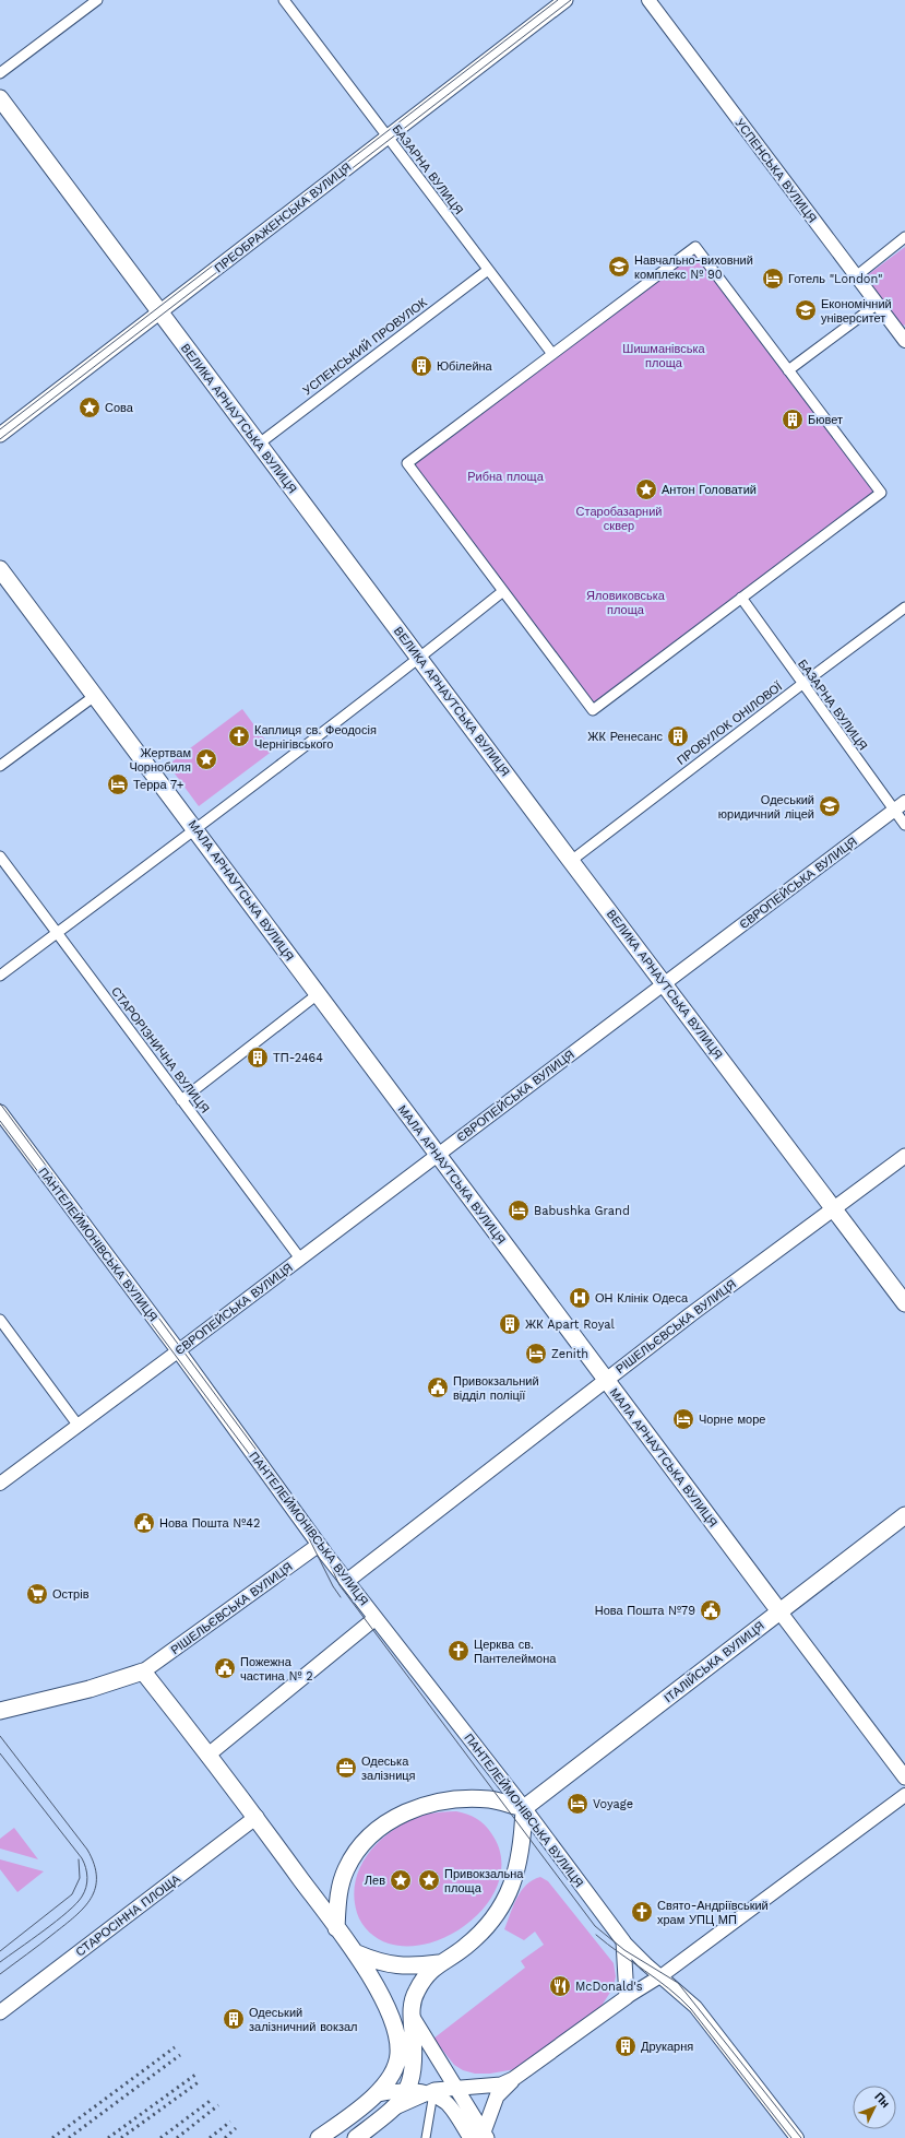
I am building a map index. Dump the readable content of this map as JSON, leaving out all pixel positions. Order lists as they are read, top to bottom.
{
  "streets": {
    "main road": [
      "ПРЕОБРАЖЕНСЬКА ВУЛИЦЯ",
      "ВЕЛИКА АРНАУТСЬКА ВУЛИЦЯ",
      "МАЛА АРНАУТСЬКА ВУЛИЦЯ",
      "ПАНТЕЛЕЙМОНІВСЬКА ВУЛИЦЯ",
      "РІШЕЛЬЄВСЬКА ВУЛИЦЯ",
      "ІТАЛІЙСЬКА ВУЛИЦЯ",
      "СТАРОСІННА ПЛОЩА"
    ],
    "street": [
      "БАЗАРНА ВУЛИЦЯ",
      "УСПЕНСЬКА ВУЛИЦЯ",
      "УСПЕНСЬКИЙ ПРОВУЛОК",
      "ПРОВУЛОК ОНІЛОВОЇ",
      "ЄВРОПЕЙСЬКА ВУЛИЦЯ",
      "СТАРОРІЗНИЧНА ВУЛИЦЯ"
    ]
  },
  "crossings": [
    ["БАЗАРНА ВУЛИЦЯ", "ПРЕОБРАЖЕНСЬКА ВУЛИЦЯ"],
    ["БАЗАРНА ВУЛИЦЯ", "УСПЕНСЬКИЙ ПРОВУЛОК"],
    ["БАЗАРНА ВУЛИЦЯ", "ПРОВУЛОК ОНІЛОВОЇ"],
    ["БАЗАРНА ВУЛИЦЯ", "ЄВРОПЕЙСЬКА ВУЛИЦЯ"],
    ["ПРЕОБРАЖЕНСЬКА ВУЛИЦЯ", "ВЕЛИКА АРНАУТСЬКА ВУЛИЦЯ"],
    ["УСПЕНСЬКИЙ ПРОВУЛОК", "ВЕЛИКА АРНАУТСЬКА ВУЛИЦЯ"],
    ["ВЕЛИКА АРНАУТСЬКА ВУЛИЦЯ", "ПРОВУЛОК ОНІЛОВОЇ"],
    ["ВЕЛИКА АРНАУТСЬКА ВУЛИЦЯ", "ЄВРОПЕЙСЬКА ВУЛИЦЯ"],
    ["ВЕЛИКА АРНАУТСЬКА ВУЛИЦЯ", "РІШЕЛЬЄВСЬКА ВУЛИЦЯ"],
    ["ЄВРОПЕЙСЬКА ВУЛИЦЯ", "МАЛА АРНАУТСЬКА ВУЛИЦЯ"],
    ["ЄВРОПЕЙСЬКА ВУЛИЦЯ", "СТАРОРІЗНИЧНА ВУЛИЦЯ"],
    ["ЄВРОПЕЙСЬКА ВУЛИЦЯ", "ПАНТЕЛЕЙМОНІВСЬКА ВУЛИЦЯ"],
    ["МАЛА АРНАУТСЬКА ВУЛИЦЯ", "РІШЕЛЬЄВСЬКА ВУЛИЦЯ"],
    ["МАЛА АРНАУТСЬКА ВУЛИЦЯ", "ІТАЛІЙСЬКА ВУЛИЦЯ"],
    ["ПАНТЕЛЕЙМОНІВСЬКА ВУЛИЦЯ", "РІШЕЛЬЄВСЬКА ВУЛИЦЯ"],
    ["ПАНТЕЛЕЙМОНІВСЬКА ВУЛИЦЯ", "ІТАЛІЙСЬКА ВУЛИЦЯ"]
  ],
  "parks": [
    "Шишманівська площа",
    "Рибна площа",
    "Старобазарний сквер",
    "Яловиковська площа"
  ],
  "places": {
    "school or university": ["Навчально-виховний комплекс № 90", "Економічний університет", "Одеський юридичний ліцей"],
    "hotel": [
      "Готель \"London\"",
      "Терра 7+",
      "Babushka Grand",
      "Zenith",
      "Чорне море",
      "Voyage"
    ],
    "building": [
      "Юбілейна",
      "Бювет",
      "ЖК Ренесанс",
      "ТП-2464",
      "ЖК Apart Royal",
      "Одеський залізничний вокзал",
      "Друкарня"
    ],
    "place": [
      "Сова",
      "Антон Головатий",
      "Жертвам Чорнобиля",
      "Лев",
      "Привокзальна площа"
    ],
    "church": ["Каплиця св. Феодосія Чернігівського", "Церква св. Пантелеймона", "Свято-Андріївський храм УПЦ МП"],
    "hospital": ["ОН Клінік Одеса"],
    "public building": [
      "Привокзальний відділ поліції",
      "Нова Пошта №42",
      "Нова Пошта №79",
      "Пожежна частина № 2"
    ],
    "supermarket": ["Острів"],
    "office": ["Одеська залізниця"],
    "restaurant": ["McDonald's"]
  },
  "north": "top right"
}
